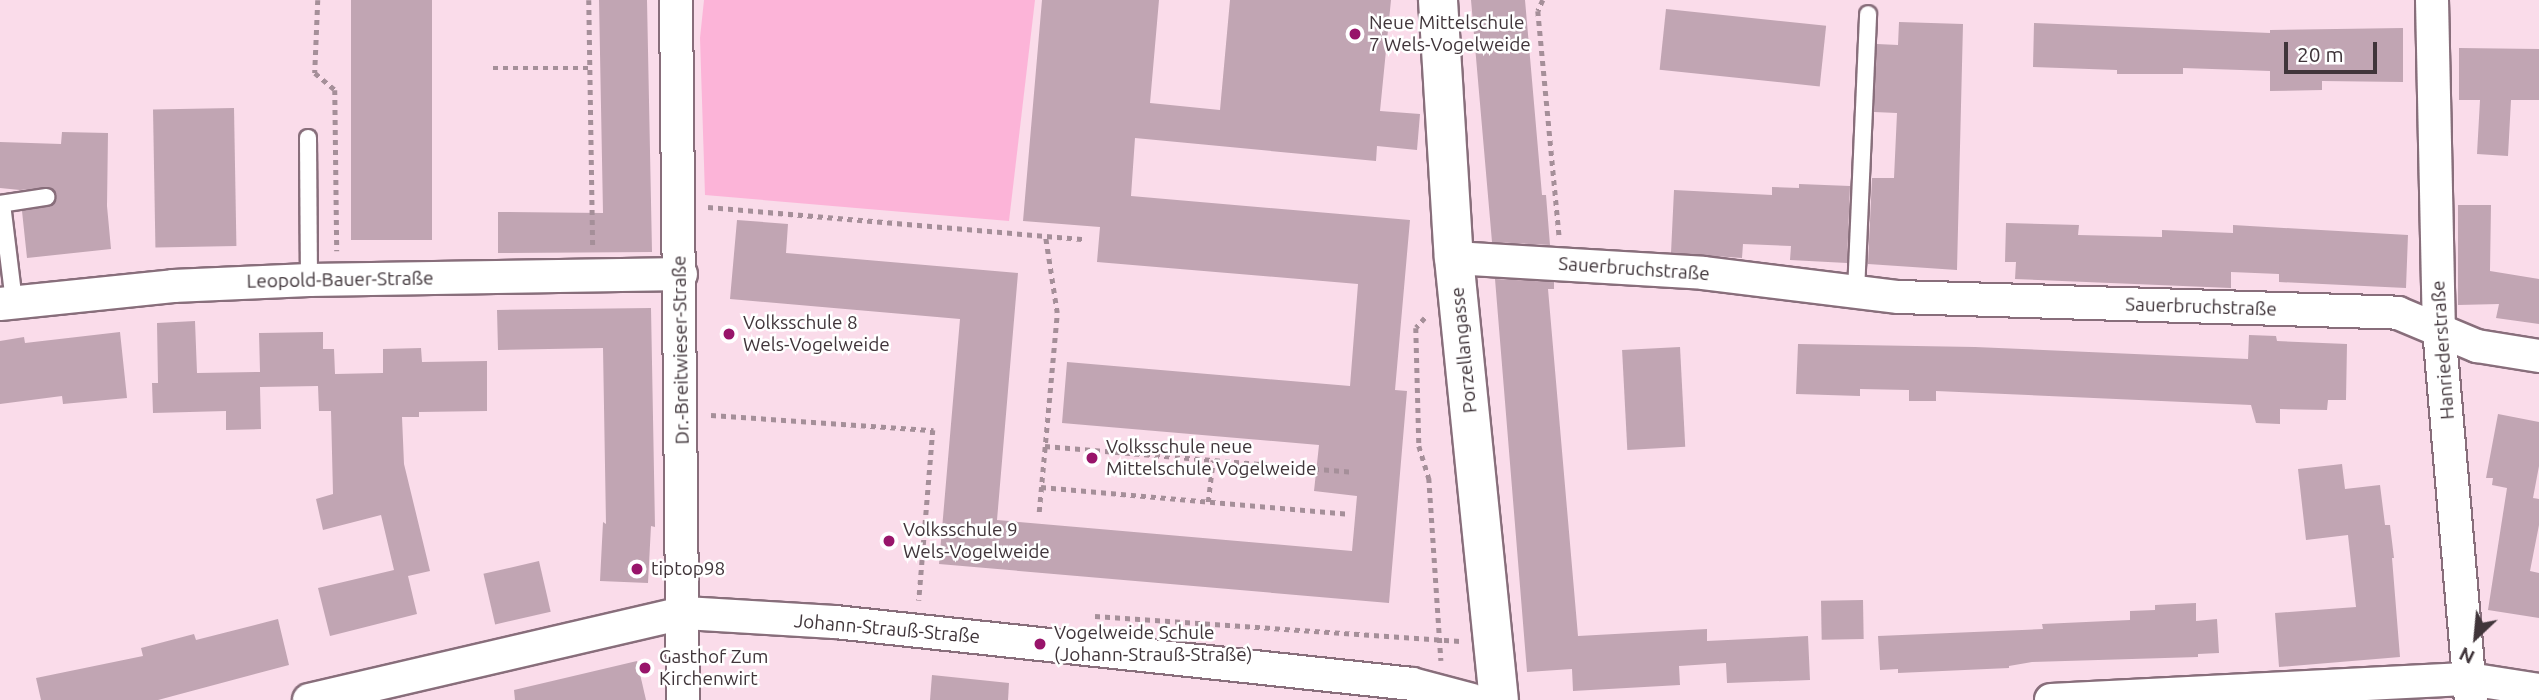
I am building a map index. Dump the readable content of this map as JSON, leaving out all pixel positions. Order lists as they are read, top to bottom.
{
  "streets": {
    "street": [
      "Sauerbruchstraße",
      "Leopold-Bauer-Straße",
      "Dr.-Breitwieser-Straße",
      "Porzellangasse",
      "Hanriederstraße",
      "Johann-Strauß-Straße"
    ]
  },
  "crossings": [
    ["Sauerbruchstraße", "Porzellangasse"],
    ["Sauerbruchstraße", "Hanriederstraße"],
    ["Leopold-Bauer-Straße", "Dr.-Breitwieser-Straße"],
    ["Dr.-Breitwieser-Straße", "Johann-Strauß-Straße"]
  ],
  "places": [
    "Neue Mittelschule 7 Wels-Vogelweide",
    "Volksschule 8 Wels-Vogelweide",
    "Volksschule neue Mittelschule Vogelweide",
    "Volksschule 9 Wels-Vogelweide",
    "tiptop98",
    "Vogelweide Schule (Johann-Strauß-Straße)",
    "Gasthof Zum Kirchenwirt"
  ],
  "scale_bar": "20 m",
  "north": "bottom left"
}
